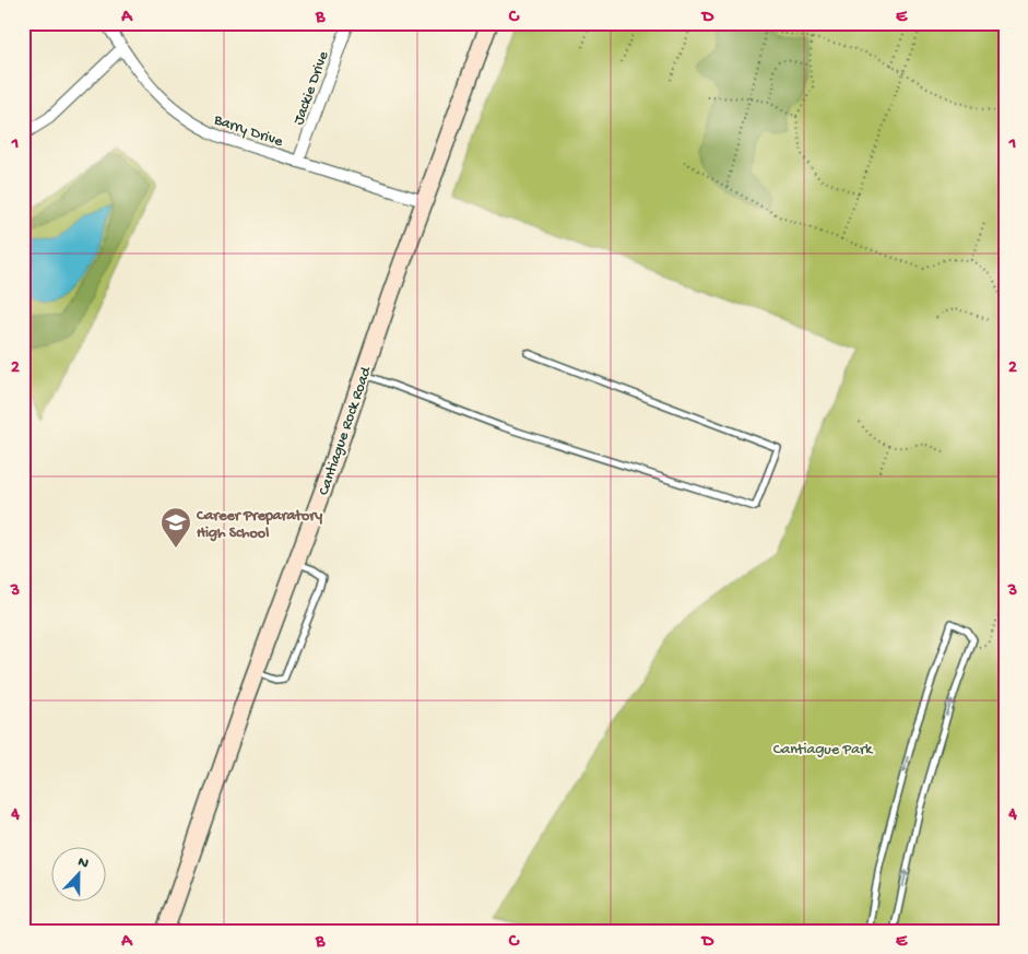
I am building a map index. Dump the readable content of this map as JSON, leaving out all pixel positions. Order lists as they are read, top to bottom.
{
  "streets": {
    "main road": ["Cantiague Rock Road"],
    "street": ["Jackie Drive", "Barry Drive"]
  },
  "crossings": [
    ["Jackie Drive", "Barry Drive"],
    ["Barry Drive", "Cantiague Rock Road"]
  ],
  "parks": ["Cantiague Park"],
  "places": {
    "school or university": ["Career Preparatory High School"]
  },
  "north": "top",
  "grid": {
    "columns": [
      "A",
      "B",
      "C",
      "D",
      "E"
    ],
    "rows": [
      "1",
      "2",
      "3",
      "4"
    ]
  }
}
